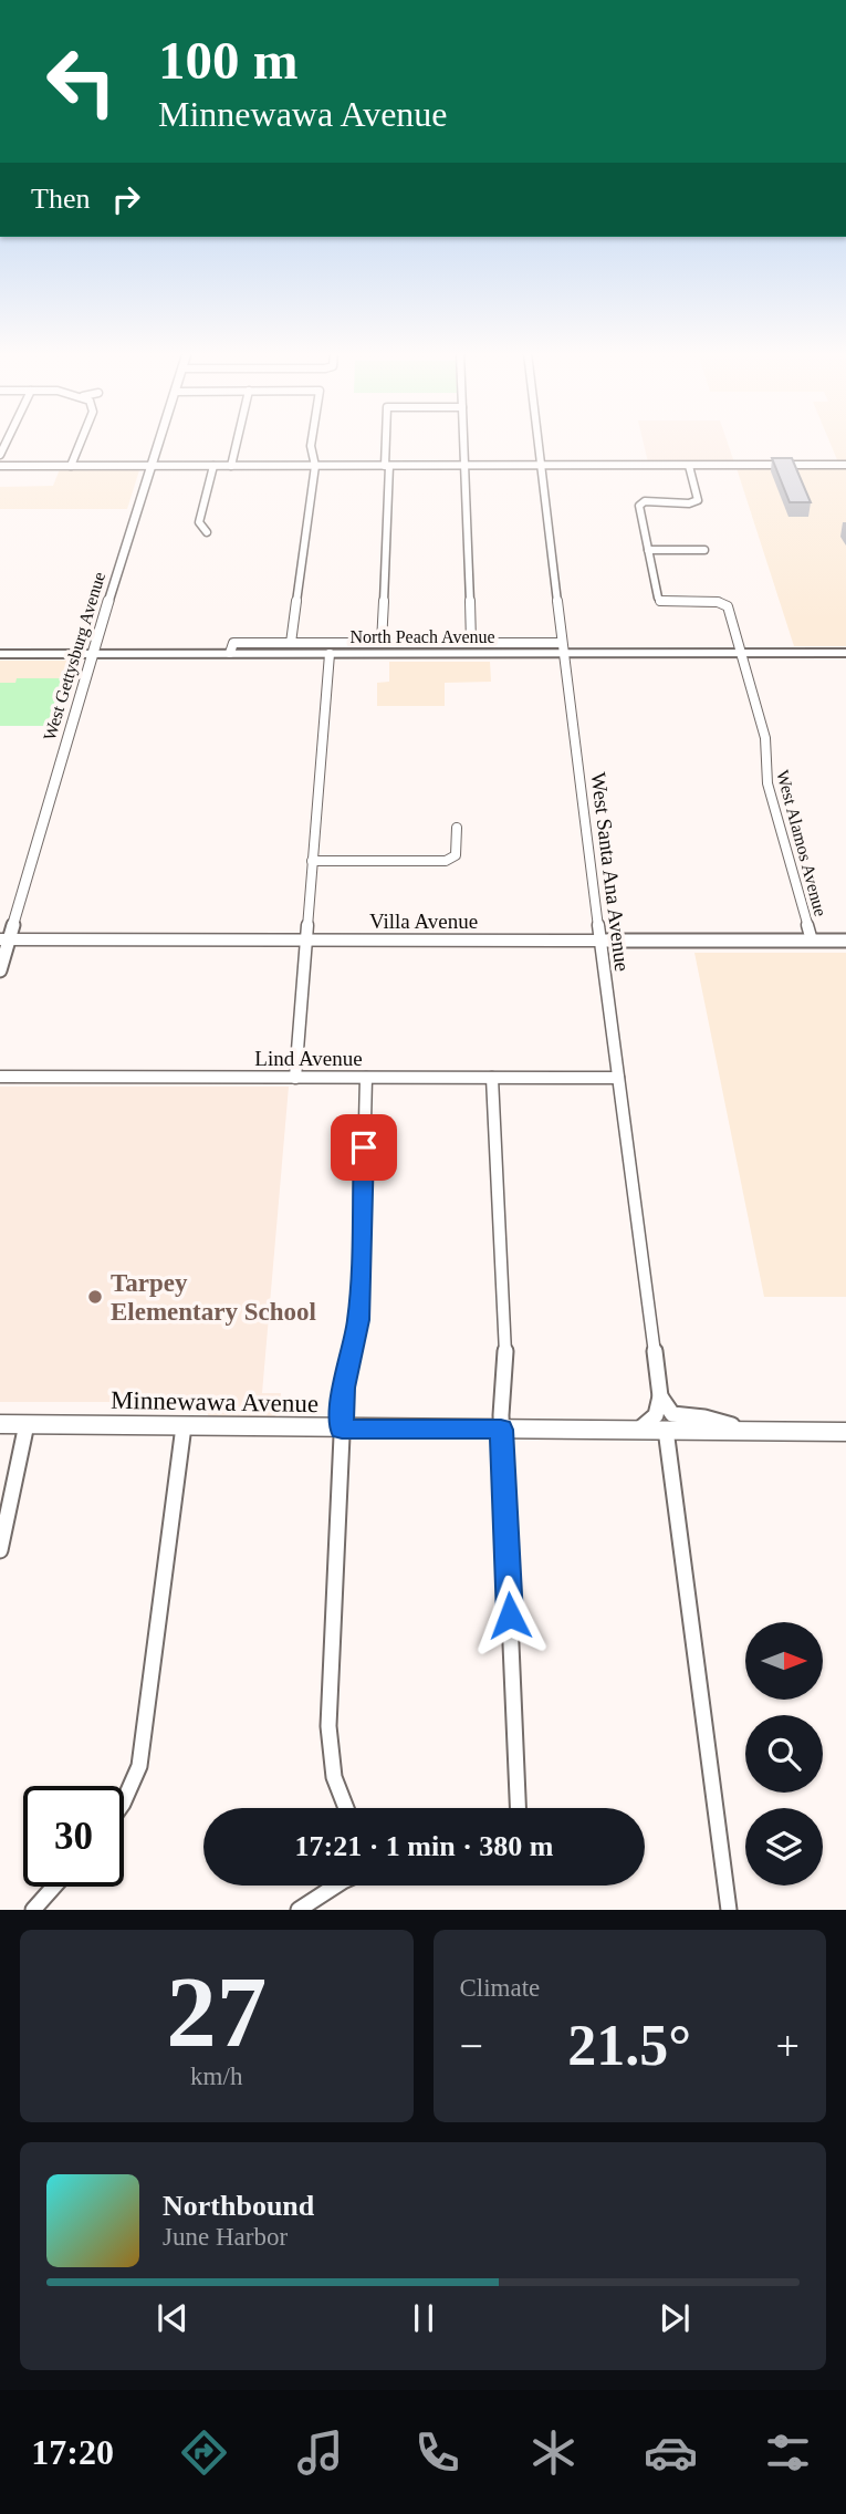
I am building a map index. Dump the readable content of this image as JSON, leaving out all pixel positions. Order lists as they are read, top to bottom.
{
  "streets": {
    "main road": ["North Peach Avenue"],
    "street": [
      "West Gettysburg Avenue",
      "West Alamos Avenue",
      "West Santa Ana Avenue",
      "Villa Avenue",
      "Lind Avenue",
      "Minnewawa Avenue"
    ]
  },
  "crossings": [
    ["North Peach Avenue", "West Gettysburg Avenue"],
    ["North Peach Avenue", "West Alamos Avenue"],
    ["North Peach Avenue", "West Santa Ana Avenue"],
    ["West Gettysburg Avenue", "Villa Avenue"],
    ["West Alamos Avenue", "Villa Avenue"],
    ["West Santa Ana Avenue", "Villa Avenue"],
    ["West Santa Ana Avenue", "Lind Avenue"]
  ],
  "places": ["Tarpey Elementary School"],
  "north": "right",
  "page": {
    "turn": ["100 m", "Minnewawa Avenue"],
    "then": "Then",
    "limit": "30",
    "trip": "17:21 · 1 min · 380 m",
    "tile": [
      ["27", "km/h"],
      "Climate"
    ],
    "heat": ["−", "21.5°", "+"],
    "song": ["Northbound", "June Harbor"],
    "tabs": "17:20"
  }
}
